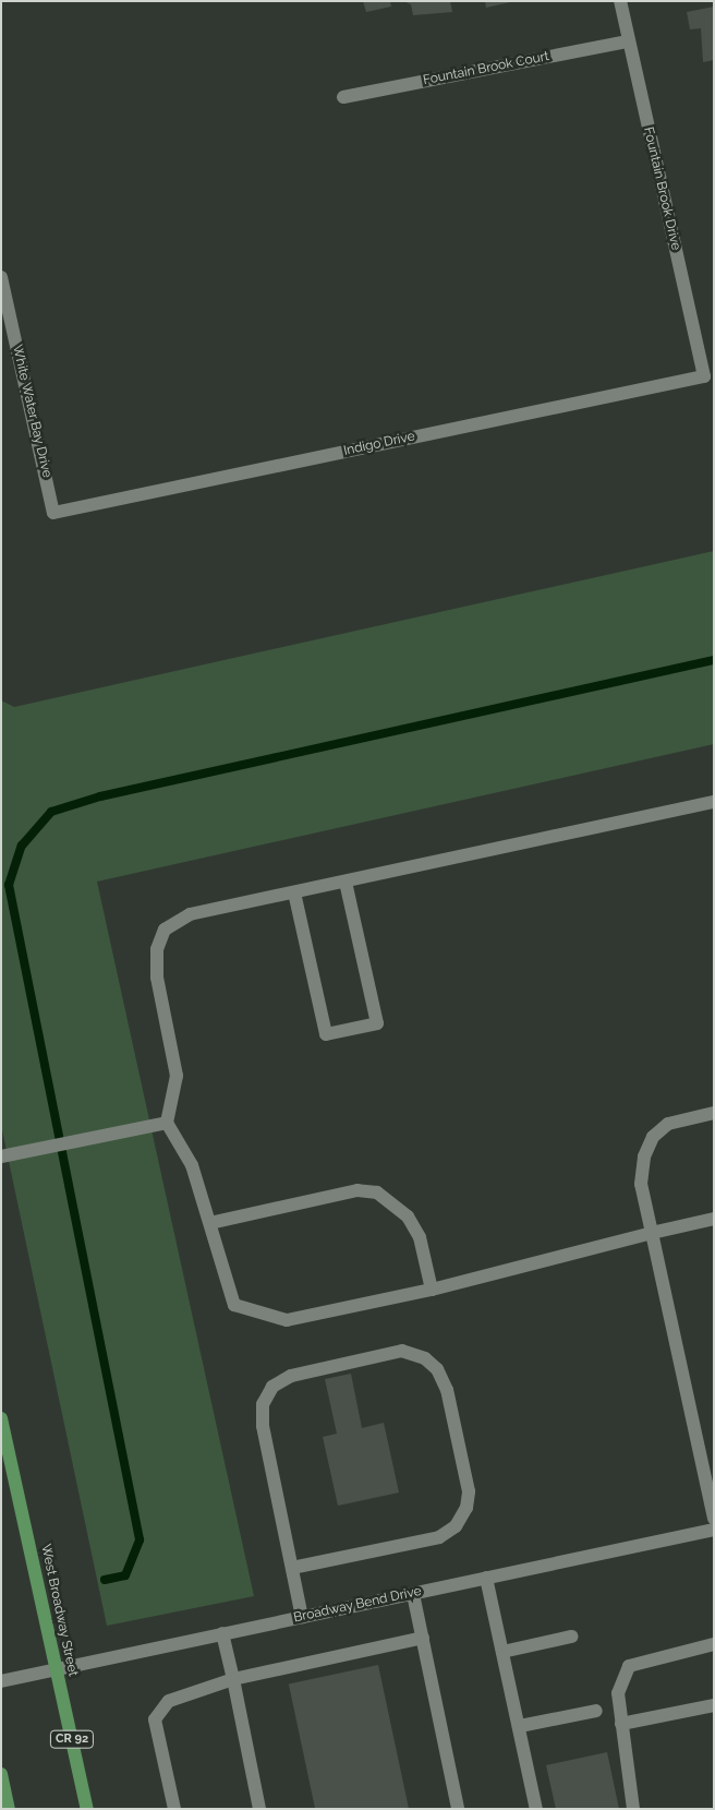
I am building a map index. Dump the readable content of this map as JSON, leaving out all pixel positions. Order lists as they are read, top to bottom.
{
  "streets": {
    "main road": ["West Broadway Street", "CR 92"],
    "street": [
      "Fountain Brook Court",
      "Fountain Brook Drive",
      "White Water Bay Drive",
      "Indigo Drive",
      "Broadway Bend Drive"
    ]
  },
  "crossings": [
    ["Fountain Brook Court", "Fountain Brook Drive"],
    ["Fountain Brook Drive", "Indigo Drive"],
    ["White Water Bay Drive", "Indigo Drive"],
    ["Broadway Bend Drive", "West Broadway Street"]
  ]
}
